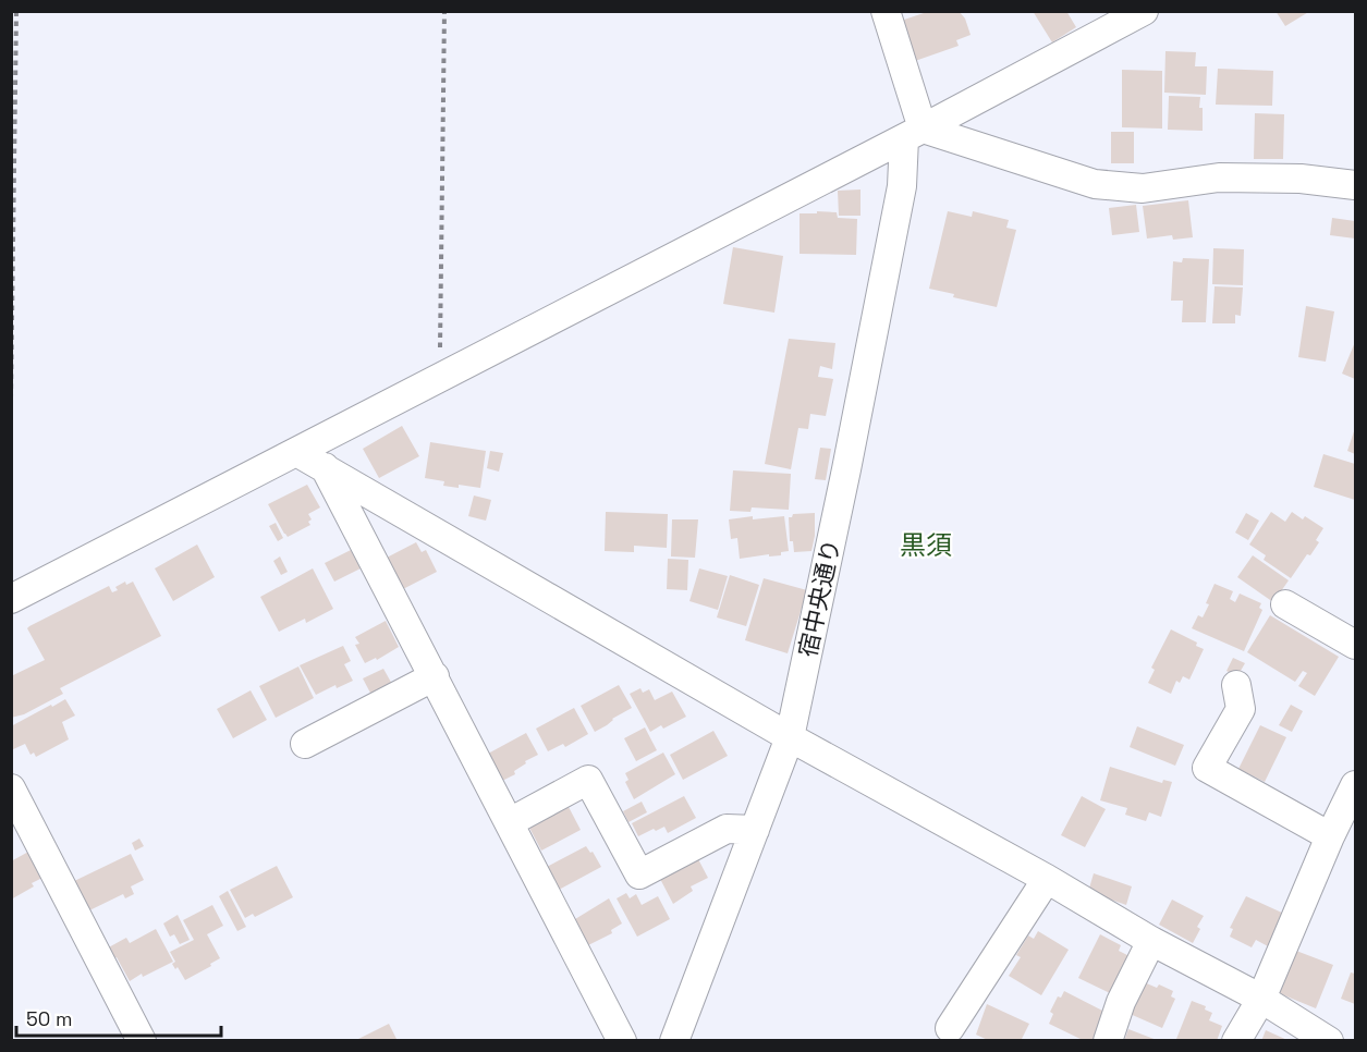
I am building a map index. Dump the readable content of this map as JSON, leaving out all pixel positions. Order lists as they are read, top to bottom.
{
  "streets": {
    "street": ["宿中央通り"]
  },
  "districts": ["黒須"],
  "scale_bar": "50 m"
}
